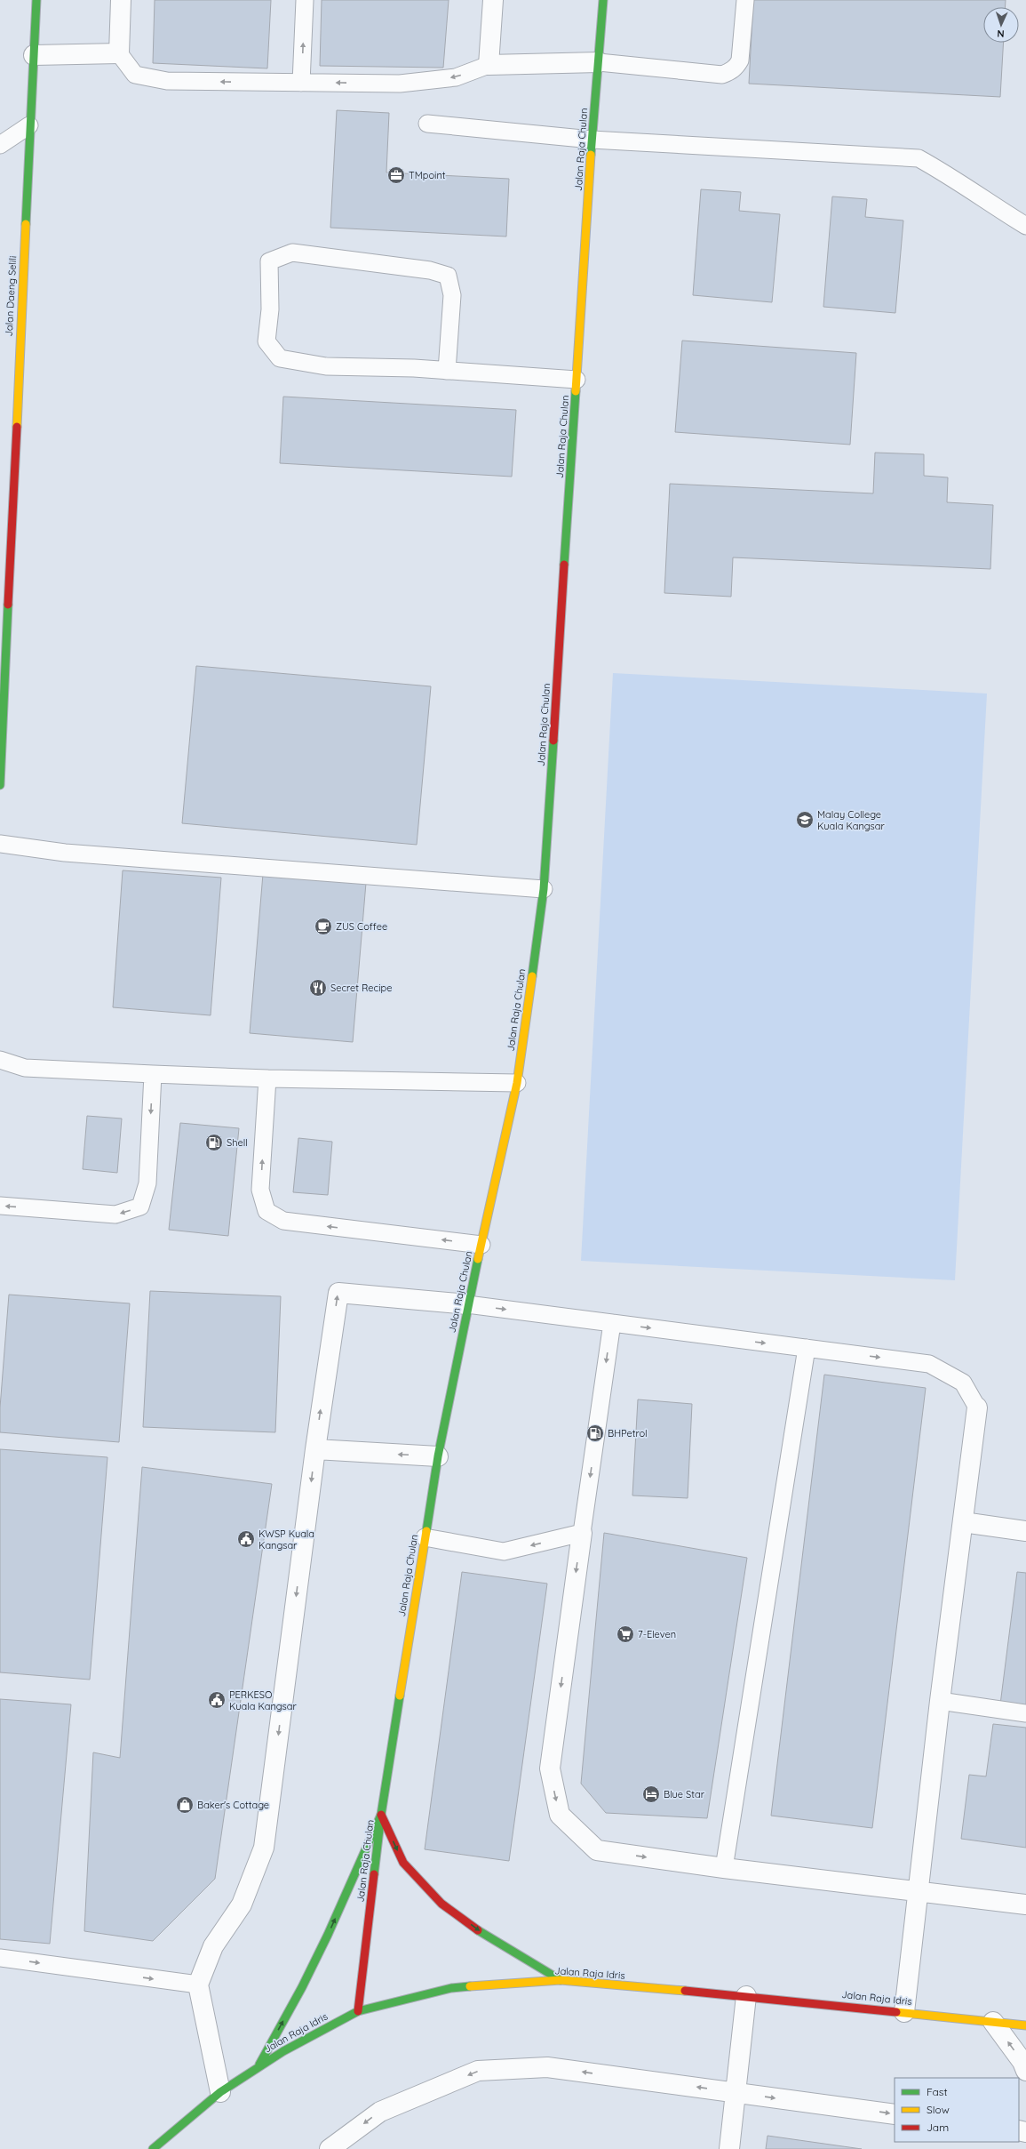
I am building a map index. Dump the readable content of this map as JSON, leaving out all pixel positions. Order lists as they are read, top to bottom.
{
  "streets": {
    "main road": ["Jalan Raja Chulan", "Jalan Daeng Selili", "Jalan Raja Idris"]
  },
  "crossings": [
    ["Jalan Raja Chulan", "Jalan Raja Idris"]
  ],
  "places": {
    "office": ["TMpoint"],
    "school or university": ["Malay College Kuala Kangsar"],
    "cafe": ["ZUS Coffee"],
    "restaurant": ["Secret Recipe"],
    "fuel station": ["Shell", "BHPetrol"],
    "public building": ["KWSP Kuala Kangsar", "PERKESO Kuala Kangsar"],
    "supermarket": ["7-Eleven"],
    "hotel": ["Blue Star"],
    "shop": ["Baker's Cottage"]
  },
  "legend": ["Fast", "Slow", "Jam"],
  "north": "bottom"
}
